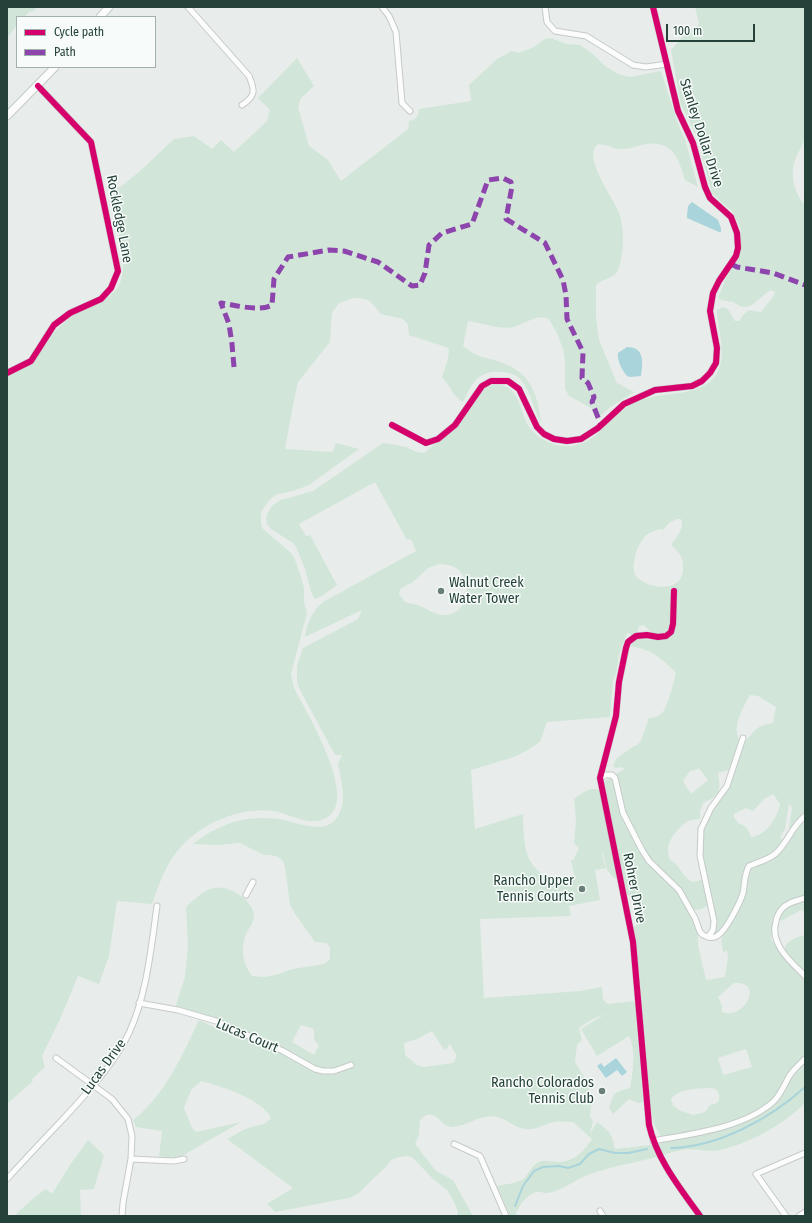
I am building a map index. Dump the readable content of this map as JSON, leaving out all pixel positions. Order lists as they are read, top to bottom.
{
  "streets": {
    "street": [
      "Stanley Dollar Drive",
      "Rockledge Lane",
      "Rohrer Drive",
      "Lucas Court",
      "Lucas Drive"
    ]
  },
  "crossings": [
    ["Lucas Court", "Lucas Drive"]
  ],
  "places": ["Walnut Creek Water Tower", "Rancho Upper Tennis Courts", "Rancho Colorados Tennis Club"],
  "legend": ["Cycle path", "Path"],
  "scale_bar": "100 m"
}
